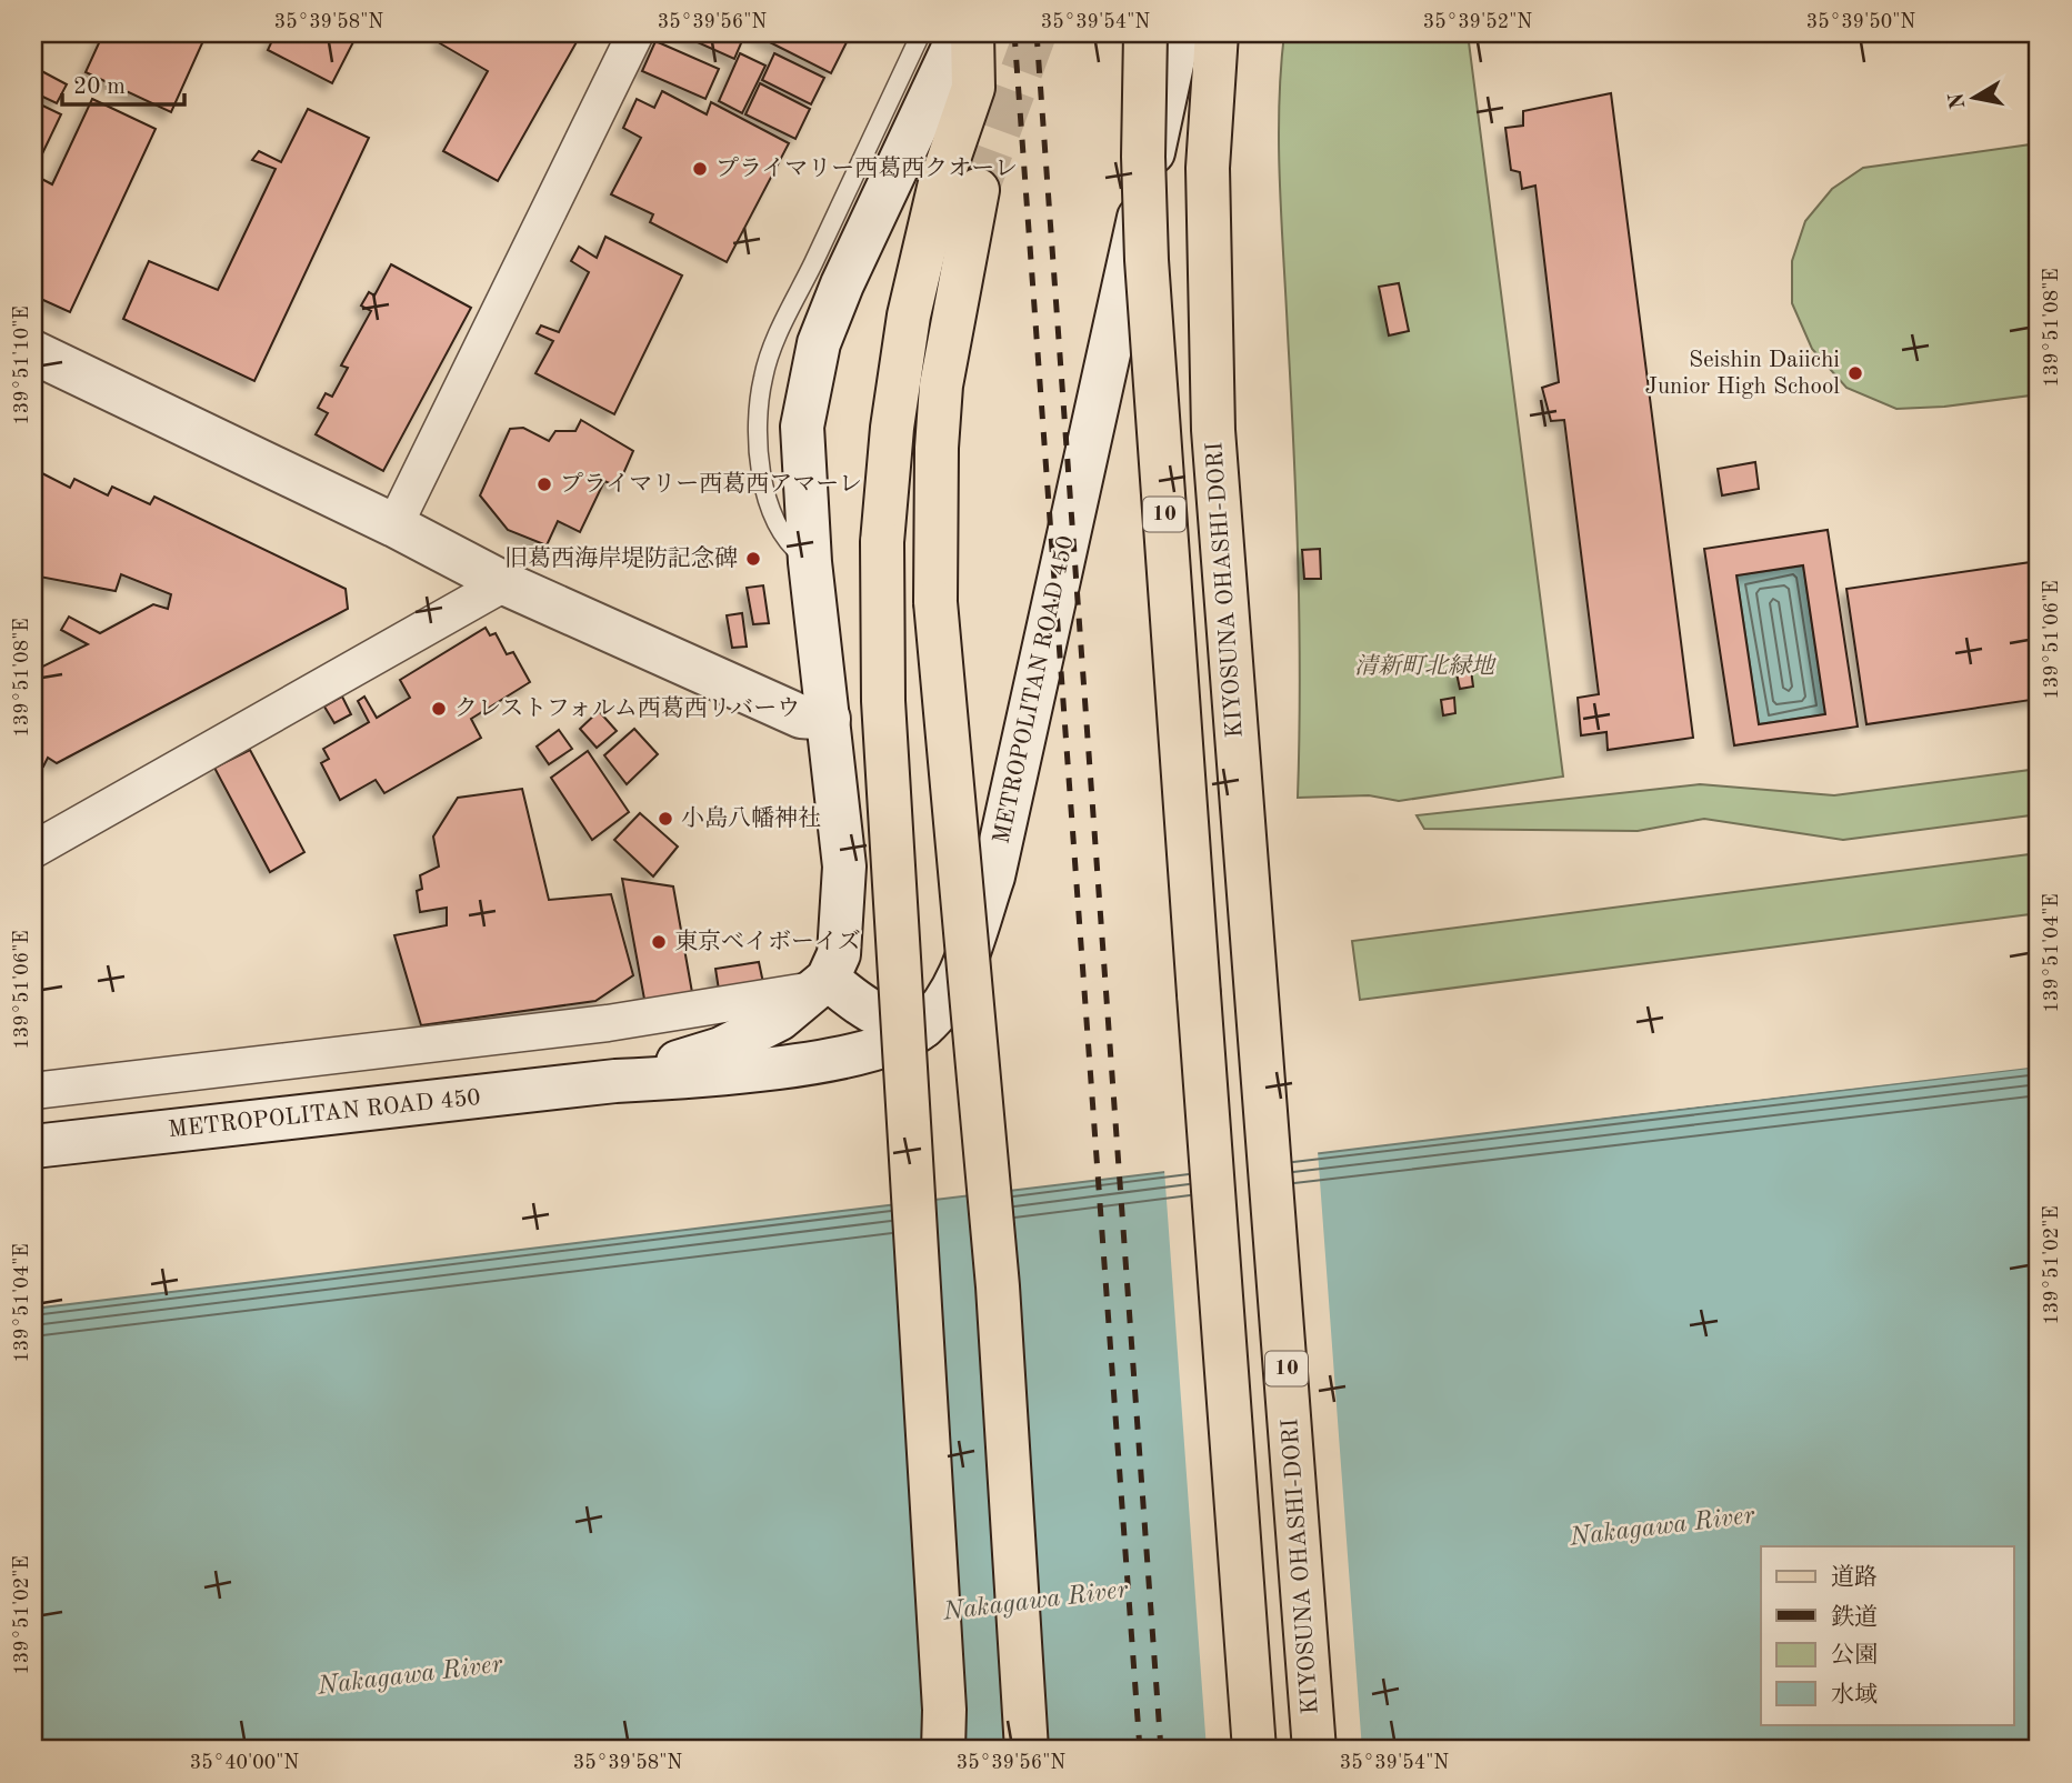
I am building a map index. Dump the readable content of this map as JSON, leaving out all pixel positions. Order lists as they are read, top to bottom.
{
  "streets": {
    "main road": ["10", "KIYOSUNA OHASHI-DORI", "METROPOLITAN ROAD 450"]
  },
  "water": ["Nakagawa River"],
  "parks": ["清新町北緑地"],
  "places": [
    "プライマリー西葛西クオーレ",
    "Seishin Daiichi Junior High School",
    "プライマリー西葛西アマーレ",
    "旧葛西海岸堤防記念碑",
    "クレストフォルム西葛西リバーウ",
    "小島八幡神社",
    "東京ベイボーイズ"
  ],
  "legend": [
    "道路",
    "鉄道",
    "公園",
    "水域"
  ],
  "scale_bar": "20 m",
  "north": "left",
  "coordinates": [
    "35°39'58\"N",
    "35°39'56\"N",
    "35°39'54\"N",
    "35°39'52\"N",
    "35°39'50\"N",
    "139°51'08\"E",
    "139°51'10\"E",
    "139°51'06\"E",
    "139°51'04\"E",
    "139°51'02\"E",
    "35°40'00\"N"
  ]
}
